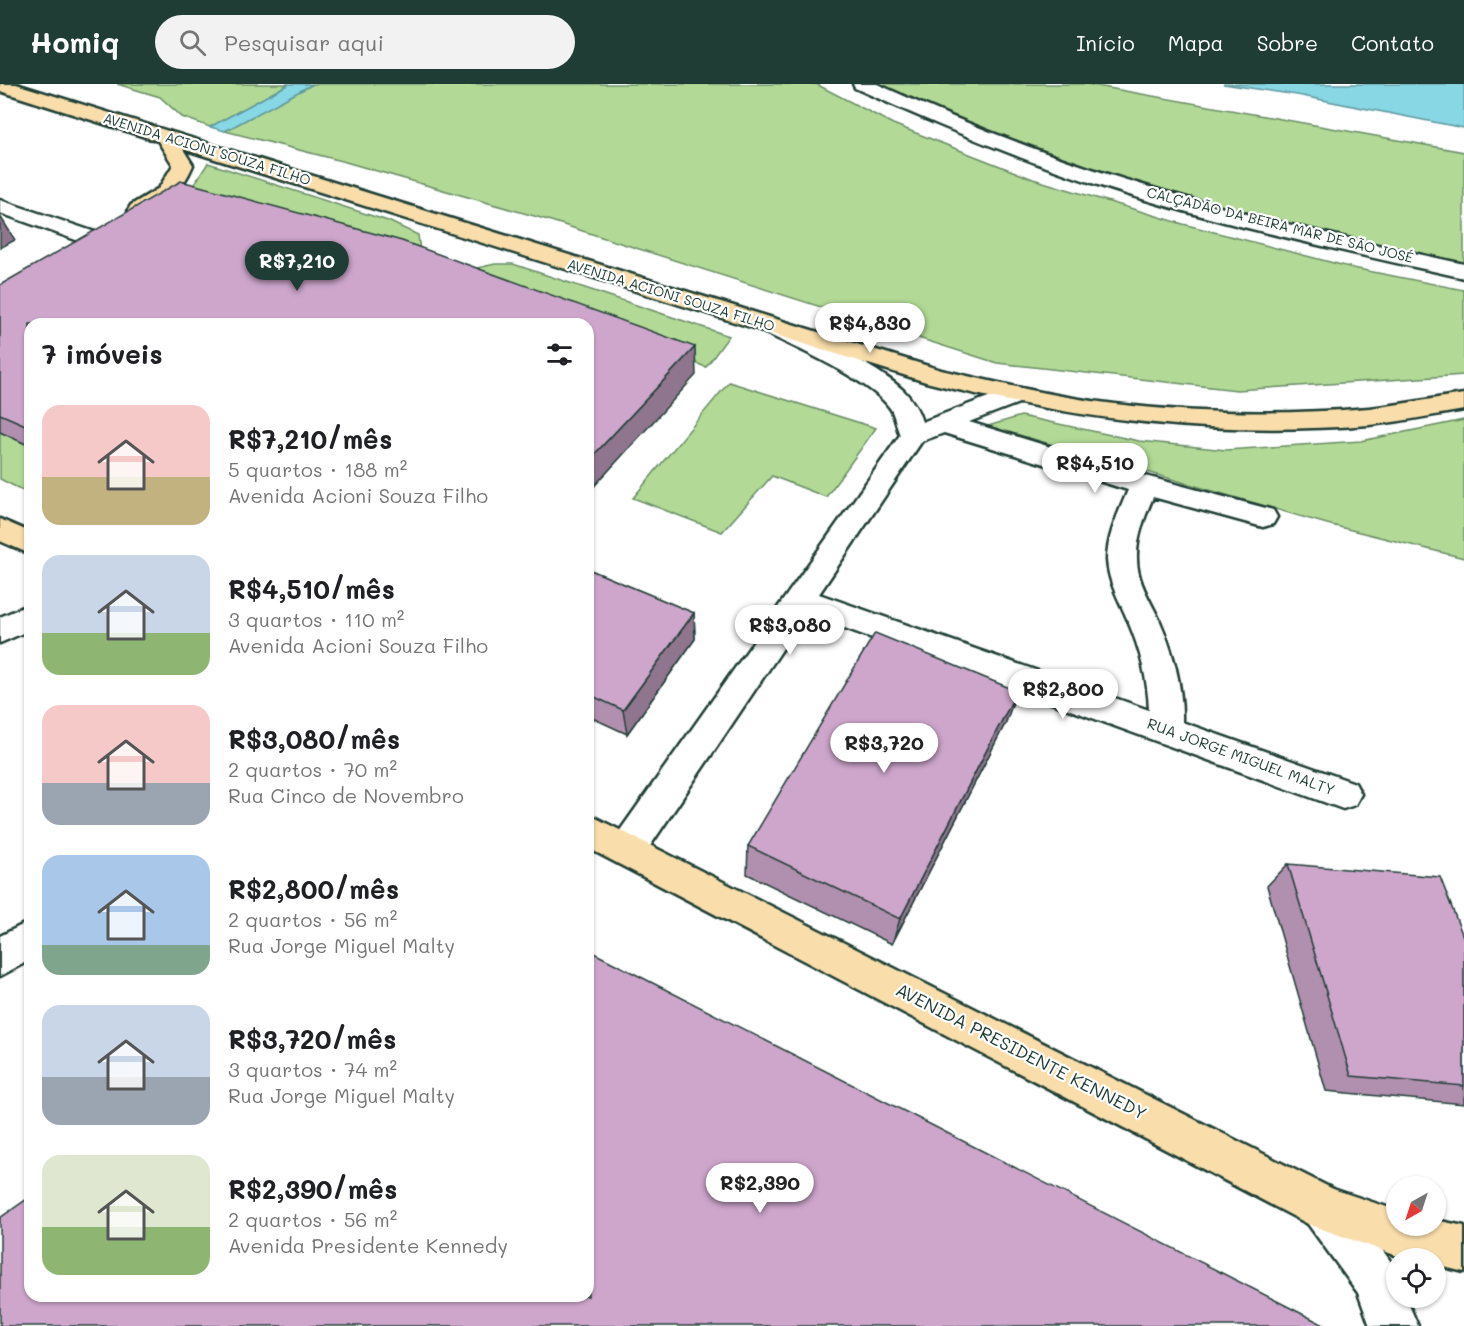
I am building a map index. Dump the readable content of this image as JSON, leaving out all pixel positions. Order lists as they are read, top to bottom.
{
  "streets": {
    "main road": ["AVENIDA ACIONI SOUZA FILHO", "AVENIDA PRESIDENTE KENNEDY"],
    "street": ["CALÇADÃO DA BEIRA MAR DE SÃO JOSÉ", "RUA JORGE MIGUEL MALTY"]
  },
  "north": "bottom left",
  "page": {
    "header": "Homiq",
    "search": "Pesquisar aqui",
    "nav": [
      "Início",
      "Mapa",
      "Sobre",
      "Contato"
    ],
    "price": [
      "R$7,210",
      "R$4,830",
      "R$4,510",
      "R$3,080",
      "R$2,800",
      "R$3,720",
      "R$2,390"
    ],
    "heading": "7 imóveis",
    "list": [
      {
        "name": "R$7,210/mês",
        "note": "5 quartos · 188 m² · Avenida Acioni Souza Filho"
      },
      {
        "name": "R$4,510/mês",
        "note": "3 quartos · 110 m² · Avenida Acioni Souza Filho"
      },
      {
        "name": "R$3,080/mês",
        "note": "2 quartos · 70 m² · Rua Cinco de Novembro"
      },
      {
        "name": "R$2,800/mês",
        "note": "2 quartos · 56 m² · Rua Jorge Miguel Malty"
      },
      {
        "name": "R$3,720/mês",
        "note": "3 quartos · 74 m² · Rua Jorge Miguel Malty"
      },
      {
        "name": "R$2,390/mês",
        "note": "2 quartos · 56 m² · Avenida Presidente Kennedy"
      }
    ]
  }
}
